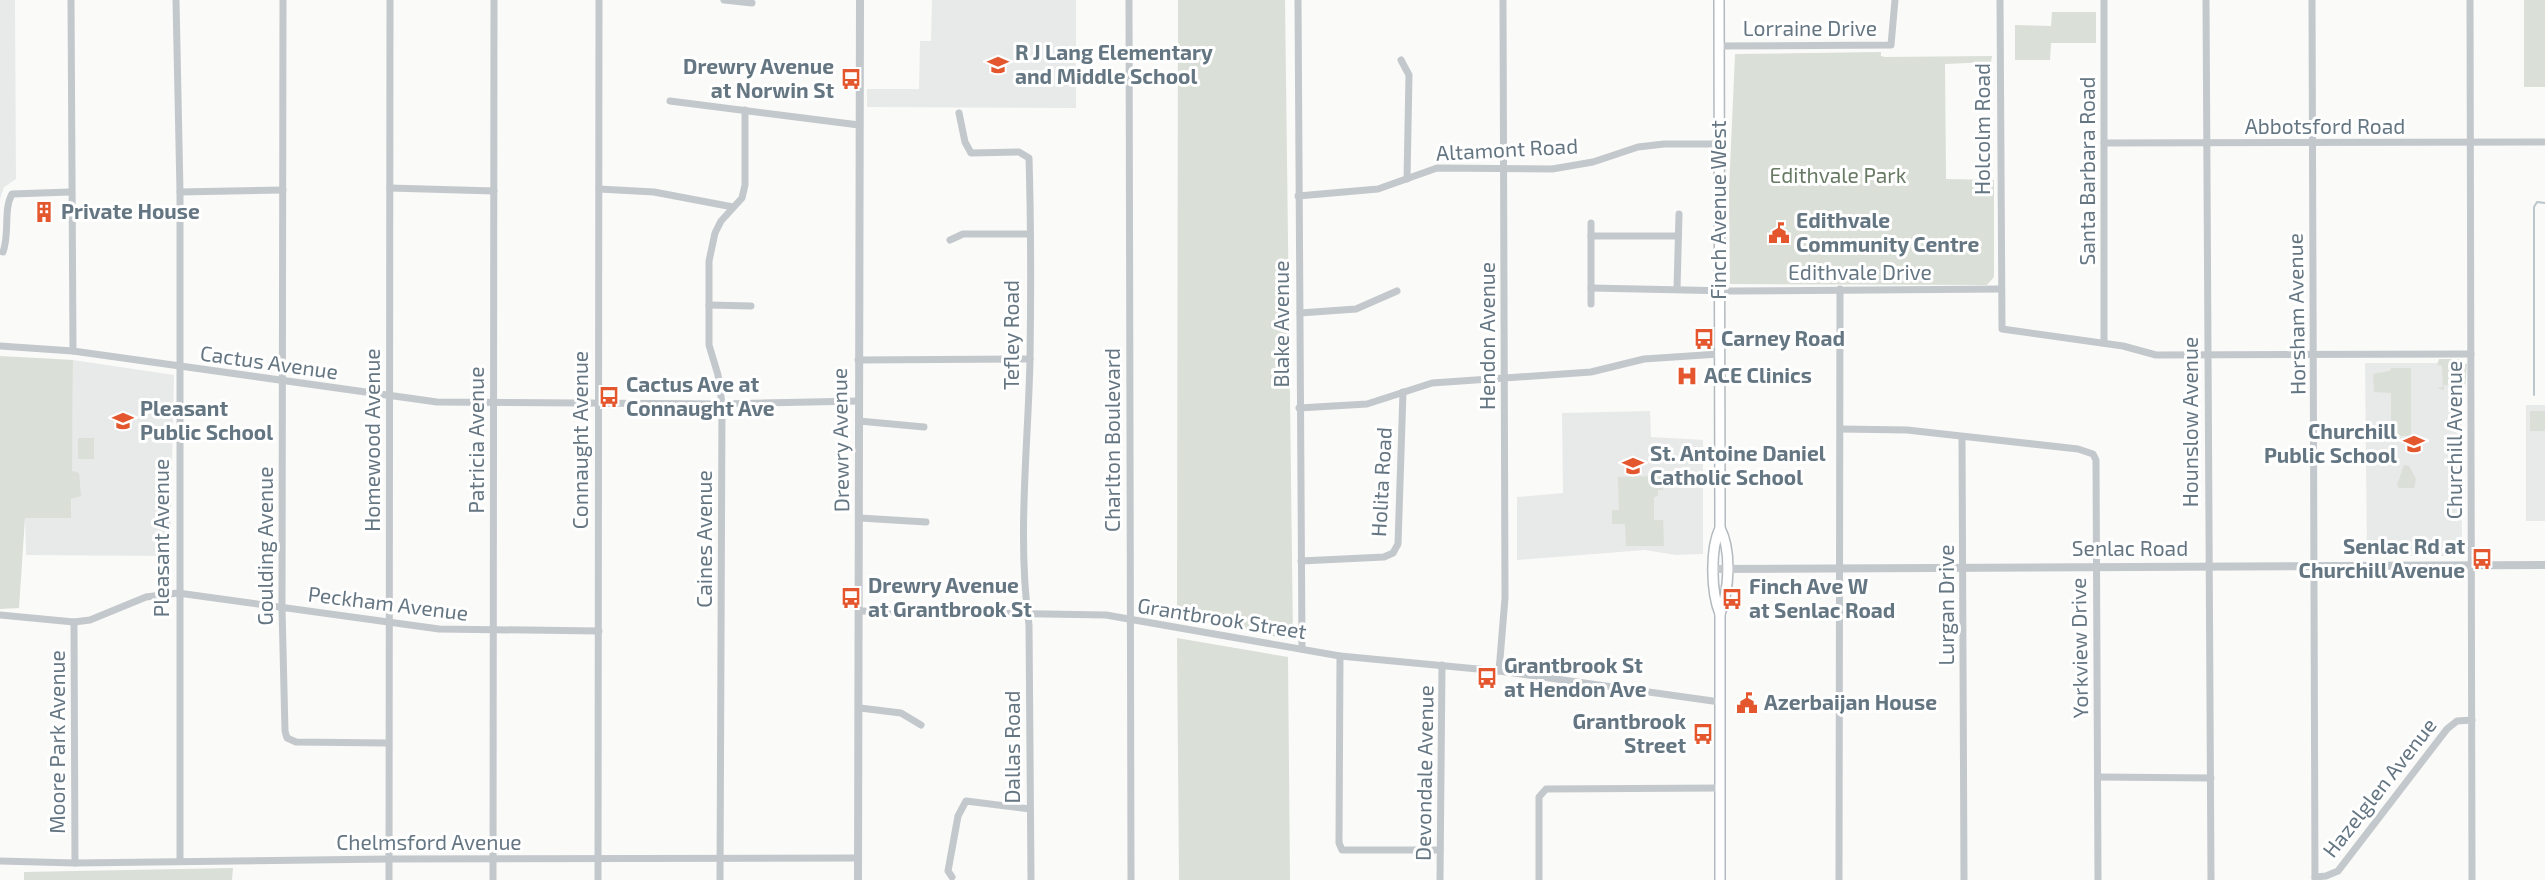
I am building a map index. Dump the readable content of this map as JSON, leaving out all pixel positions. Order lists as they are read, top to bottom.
{
  "streets": {
    "main road": ["Finch Avenue West"],
    "street": [
      "Lorraine Drive",
      "Abbotsford Road",
      "Holcolm Road",
      "Altamont Road",
      "Santa Barbara Road",
      "Edithvale Drive",
      "Horsham Avenue",
      "Blake Avenue",
      "Tefley Road",
      "Hendon Avenue",
      "Cactus Avenue",
      "Hounslow Avenue",
      "Homewood Avenue",
      "Patricia Avenue",
      "Connaught Avenue",
      "Drewry Avenue",
      "Charlton Boulevard",
      "Churchill Avenue",
      "Holita Road",
      "Pleasant Avenue",
      "Caines Avenue",
      "Goulding Avenue",
      "Senlac Road",
      "Peckham Avenue",
      "Lurgan Drive",
      "Grantbrook Street",
      "Yorkview Drive",
      "Moore Park Avenue",
      "Dallas Road",
      "Devondale Avenue",
      "Hazelglen Avenue",
      "Chelmsford Avenue"
    ]
  },
  "crossings": [
    ["Lorraine Drive", "Finch Avenue West"],
    ["Abbotsford Road", "Santa Barbara Road"],
    ["Abbotsford Road", "Horsham Avenue"],
    ["Abbotsford Road", "Hounslow Avenue"],
    ["Abbotsford Road", "Churchill Avenue"],
    ["Holcolm Road", "Santa Barbara Road"],
    ["Holcolm Road", "Edithvale Drive"],
    ["Altamont Road", "Finch Avenue West"],
    ["Altamont Road", "Blake Avenue"],
    ["Altamont Road", "Hendon Avenue"],
    ["Finch Avenue West", "Edithvale Drive"],
    ["Finch Avenue West", "Senlac Road"],
    ["Finch Avenue West", "Grantbrook Street"],
    ["Horsham Avenue", "Senlac Road"],
    ["Horsham Avenue", "Hazelglen Avenue"],
    ["Blake Avenue", "Holita Road"],
    ["Blake Avenue", "Grantbrook Street"],
    ["Tefley Road", "Grantbrook Street"],
    ["Tefley Road", "Dallas Road"],
    ["Hendon Avenue", "Grantbrook Street"],
    ["Cactus Avenue", "Homewood Avenue"],
    ["Cactus Avenue", "Patricia Avenue"],
    ["Cactus Avenue", "Connaught Avenue"],
    ["Cactus Avenue", "Drewry Avenue"],
    ["Cactus Avenue", "Pleasant Avenue"],
    ["Cactus Avenue", "Caines Avenue"],
    ["Cactus Avenue", "Goulding Avenue"],
    ["Hounslow Avenue", "Senlac Road"],
    ["Homewood Avenue", "Goulding Avenue"],
    ["Homewood Avenue", "Peckham Avenue"],
    ["Homewood Avenue", "Chelmsford Avenue"],
    ["Patricia Avenue", "Peckham Avenue"],
    ["Patricia Avenue", "Chelmsford Avenue"],
    ["Connaught Avenue", "Peckham Avenue"],
    ["Connaught Avenue", "Chelmsford Avenue"],
    ["Drewry Avenue", "Grantbrook Street"],
    ["Drewry Avenue", "Chelmsford Avenue"],
    ["Charlton Boulevard", "Grantbrook Street"],
    ["Churchill Avenue", "Senlac Road"],
    ["Churchill Avenue", "Hazelglen Avenue"],
    ["Pleasant Avenue", "Peckham Avenue"],
    ["Pleasant Avenue", "Chelmsford Avenue"],
    ["Caines Avenue", "Chelmsford Avenue"],
    ["Goulding Avenue", "Peckham Avenue"],
    ["Senlac Road", "Lurgan Drive"],
    ["Senlac Road", "Yorkview Drive"],
    ["Peckham Avenue", "Moore Park Avenue"],
    ["Lurgan Drive", "Yorkview Drive"],
    ["Grantbrook Street", "Dallas Road"],
    ["Grantbrook Street", "Devondale Avenue"],
    ["Moore Park Avenue", "Chelmsford Avenue"]
  ],
  "parks": ["Edithvale Park"],
  "places": {
    "school or university": [
      "R J Lang Elementary and Middle School",
      "Pleasant Public School",
      "Churchill Public School",
      "St. Antoine Daniel Catholic School"
    ],
    "bus stop": [
      "Drewry Avenue at Norwin St",
      "Carney Road",
      "Cactus Ave at Connaught Ave",
      "Senlac Rd at Churchill Avenue",
      "Drewry Avenue at Grantbrook St",
      "Finch Ave W at Senlac Road",
      "Grantbrook St at Hendon Ave",
      "Grantbrook Street"
    ],
    "building": ["Private House"],
    "public building": ["Edithvale Community Centre", "Azerbaijan House"],
    "hospital": ["ACE Clinics"]
  }
}
